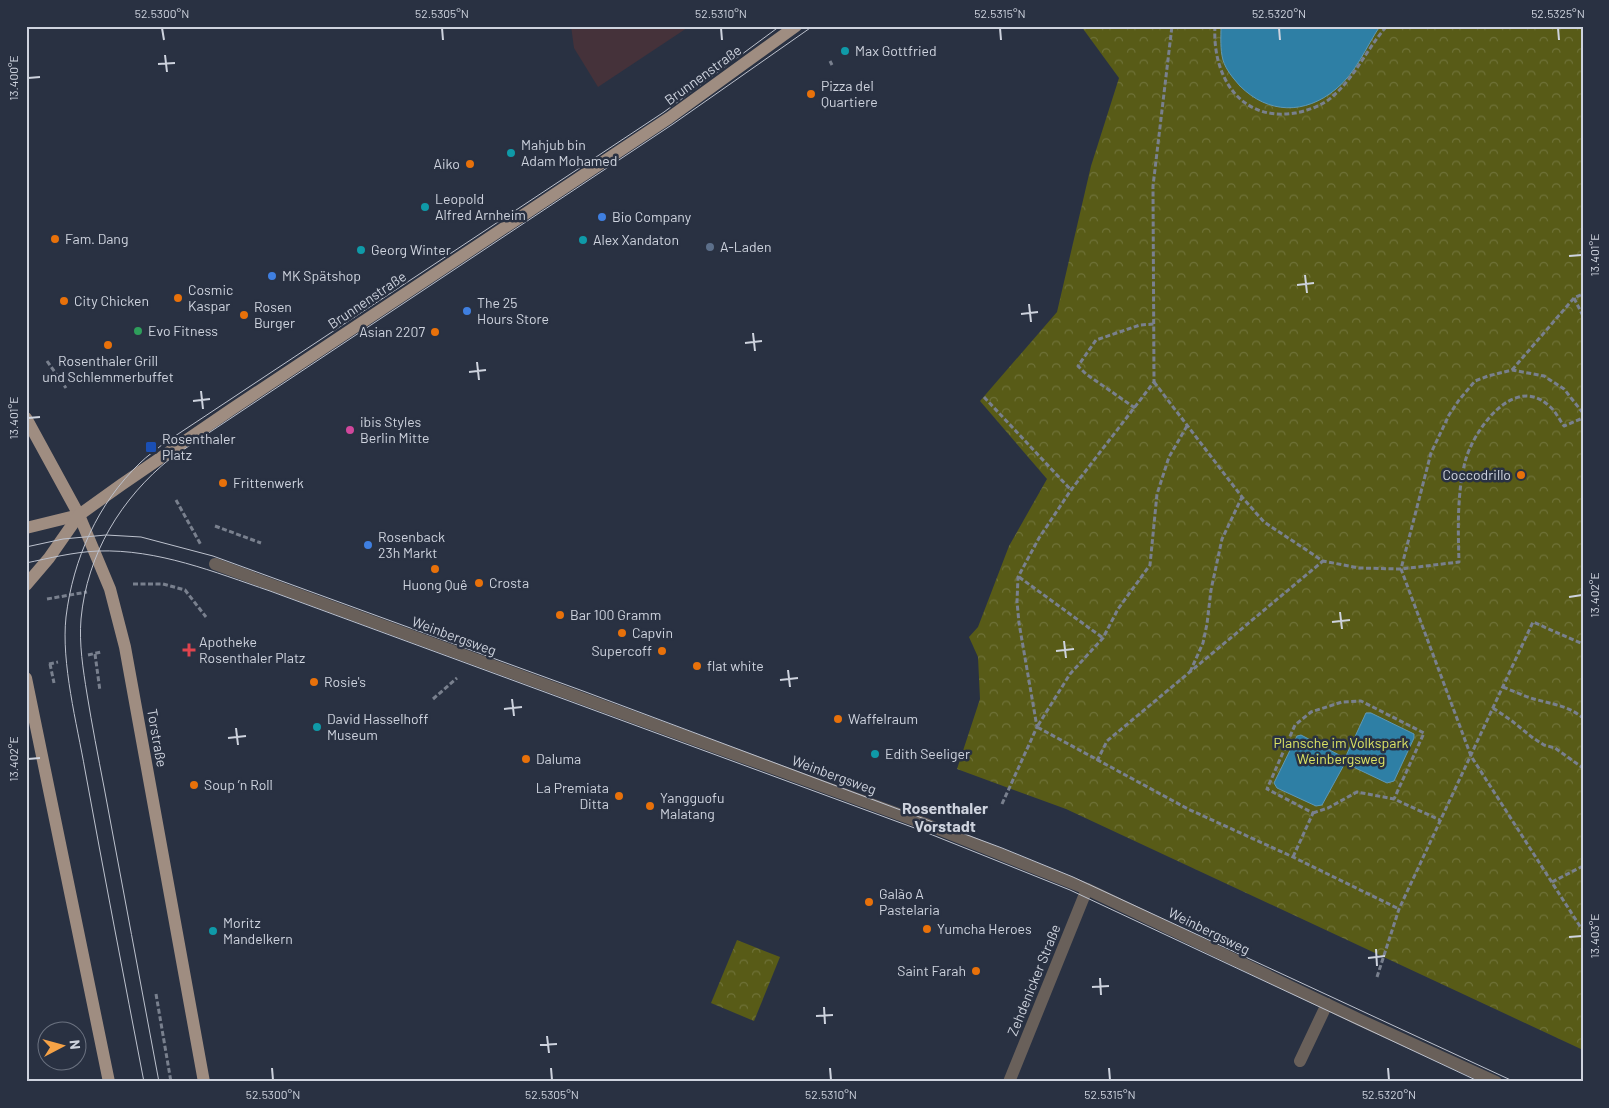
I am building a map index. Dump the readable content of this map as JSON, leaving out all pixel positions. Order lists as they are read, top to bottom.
{
  "streets": {
    "main road": ["Brunnenstraße", "Torstraße"],
    "street": ["Weinbergsweg", "Zehdenicker Straße"]
  },
  "crossings": [
    ["Brunnenstraße", "Torstraße"],
    ["Weinbergsweg", "Zehdenicker Straße"]
  ],
  "districts": ["Rosenthaler Vorstadt"],
  "parks": ["Plansche im Volkspark Weinbergsweg"],
  "places": {
    "other": [
      "Max Gottfried",
      "Pizza del Quartiere",
      "Mahjub bin Adam Mohamed",
      "Aiko",
      "Leopold Alfred Arnheim",
      "Bio Company",
      "Fam. Dang",
      "Alex Xandaton",
      "A-Laden",
      "Georg Winter",
      "MK Spätshop",
      "Cosmic Kaspar",
      "City Chicken",
      "The 25 Hours Store",
      "Rosen Burger",
      "Evo Fitness",
      "Asian 2207",
      "Rosenthaler Grill und Schlemmerbuffet",
      "ibis Styles Berlin Mitte",
      "Coccodrillo",
      "Frittenwerk",
      "Rosenback 23h Markt",
      "Huong Quê",
      "Crosta",
      "Bar 100 Gramm",
      "Capvin",
      "Supercoff",
      "flat white",
      "Rosie's",
      "Waffelraum",
      "David Hasselhoff Museum",
      "Edith Seeliger",
      "Daluma",
      "Soup ’n Roll",
      "La Premiata Ditta",
      "Yangguofu Malatang",
      "Galão A Pastelaria",
      "Yumcha Heroes",
      "Moritz Mandelkern",
      "Saint Farah"
    ],
    "transit": ["Rosenthaler Platz"],
    "health": ["Apotheke Rosenthaler Platz"]
  },
  "north": "right",
  "coordinates": [
    "52.5300°N",
    "52.5305°N",
    "52.5310°N",
    "52.5315°N",
    "52.5320°N",
    "52.5325°N",
    "13.400°E",
    "13.401°E",
    "13.402°E",
    "13.403°E"
  ]
}
